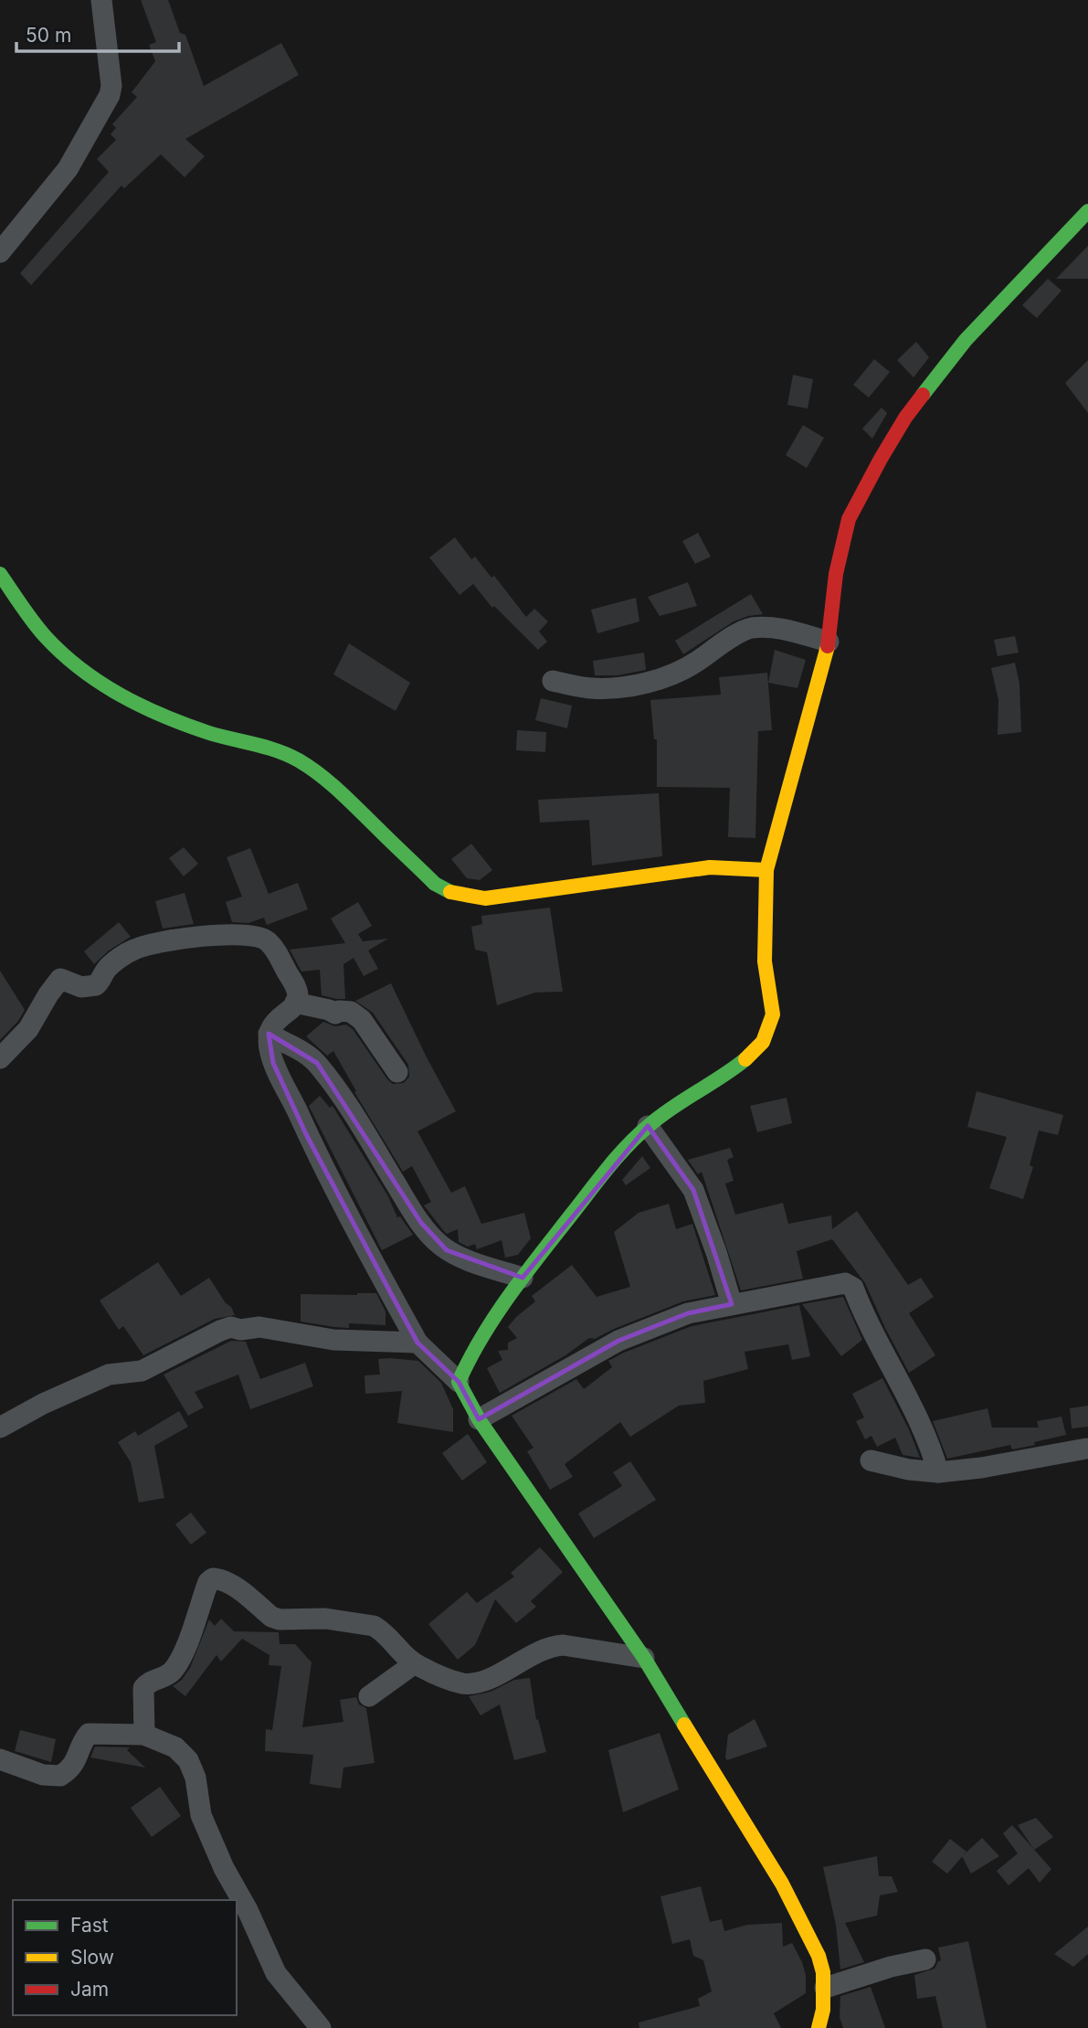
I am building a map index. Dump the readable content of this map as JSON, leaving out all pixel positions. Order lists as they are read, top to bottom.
{
  "legend": ["Fast", "Slow", "Jam"],
  "scale_bar": "50 m"
}
